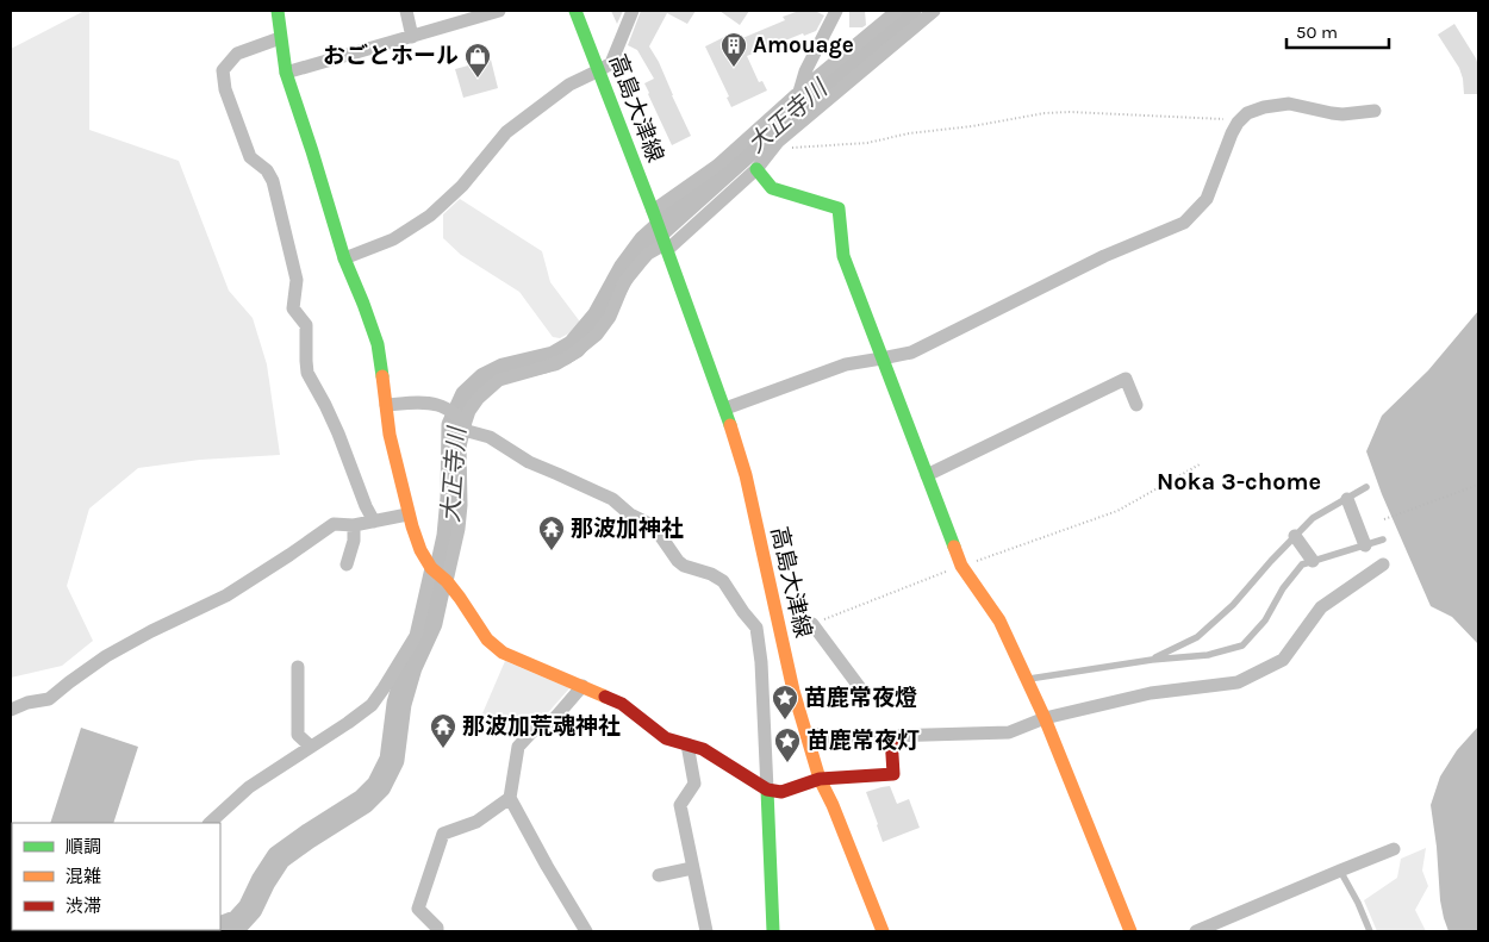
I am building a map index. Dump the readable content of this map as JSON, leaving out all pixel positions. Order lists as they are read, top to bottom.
{
  "streets": {
    "street": ["高島大津線"]
  },
  "districts": ["Noka 3-chome"],
  "water": ["大正寺川"],
  "places": {
    "building": ["Amouage"],
    "shop": ["おごとホール"],
    "temple": ["那波加神社", "那波加荒魂神社"],
    "place": ["苗鹿常夜燈", "苗鹿常夜灯"]
  },
  "legend": ["順調", "混雑", "渋滞"],
  "scale_bar": "50 m"
}
